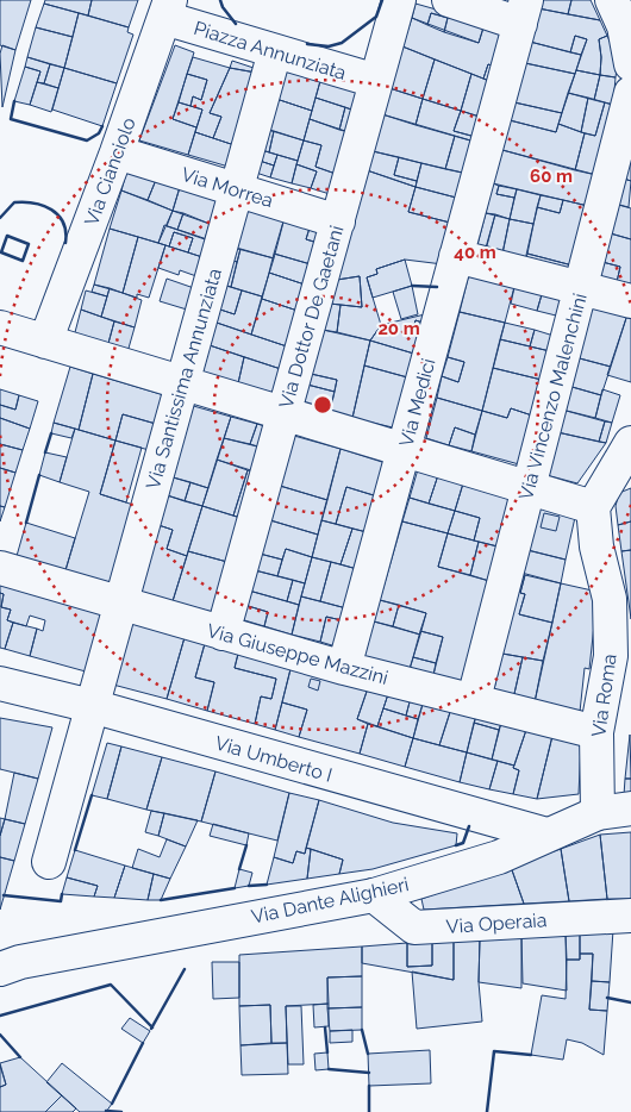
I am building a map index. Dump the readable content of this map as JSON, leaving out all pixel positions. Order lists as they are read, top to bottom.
{
  "streets": {
    "street": [
      "Piazza Annunziata",
      "Via Cianciolo",
      "Via Morrea",
      "Via Dottor De Gaetani",
      "Via Santissima Annunziata",
      "Via Vincenzo Malenchini",
      "Via Medici",
      "Via Giuseppe Mazzini",
      "Via Roma",
      "Via Umberto I",
      "Via Dante Alighieri",
      "Via Operaia"
    ]
  },
  "crossings": [
    ["Piazza Annunziata", "Via Cianciolo"],
    ["Piazza Annunziata", "Via Dottor De Gaetani"],
    ["Piazza Annunziata", "Via Santissima Annunziata"],
    ["Via Cianciolo", "Via Morrea"],
    ["Via Morrea", "Via Dottor De Gaetani"],
    ["Via Morrea", "Via Santissima Annunziata"],
    ["Via Dottor De Gaetani", "Via Giuseppe Mazzini"],
    ["Via Santissima Annunziata", "Via Giuseppe Mazzini"],
    ["Via Santissima Annunziata", "Via Umberto I"],
    ["Via Vincenzo Malenchini", "Via Giuseppe Mazzini"],
    ["Via Medici", "Via Giuseppe Mazzini"],
    ["Via Giuseppe Mazzini", "Via Roma"],
    ["Via Roma", "Via Dante Alighieri"],
    ["Via Umberto I", "Via Dante Alighieri"],
    ["Via Dante Alighieri", "Via Operaia"]
  ],
  "rings": ["60 m", "40 m", "20 m"]
}
